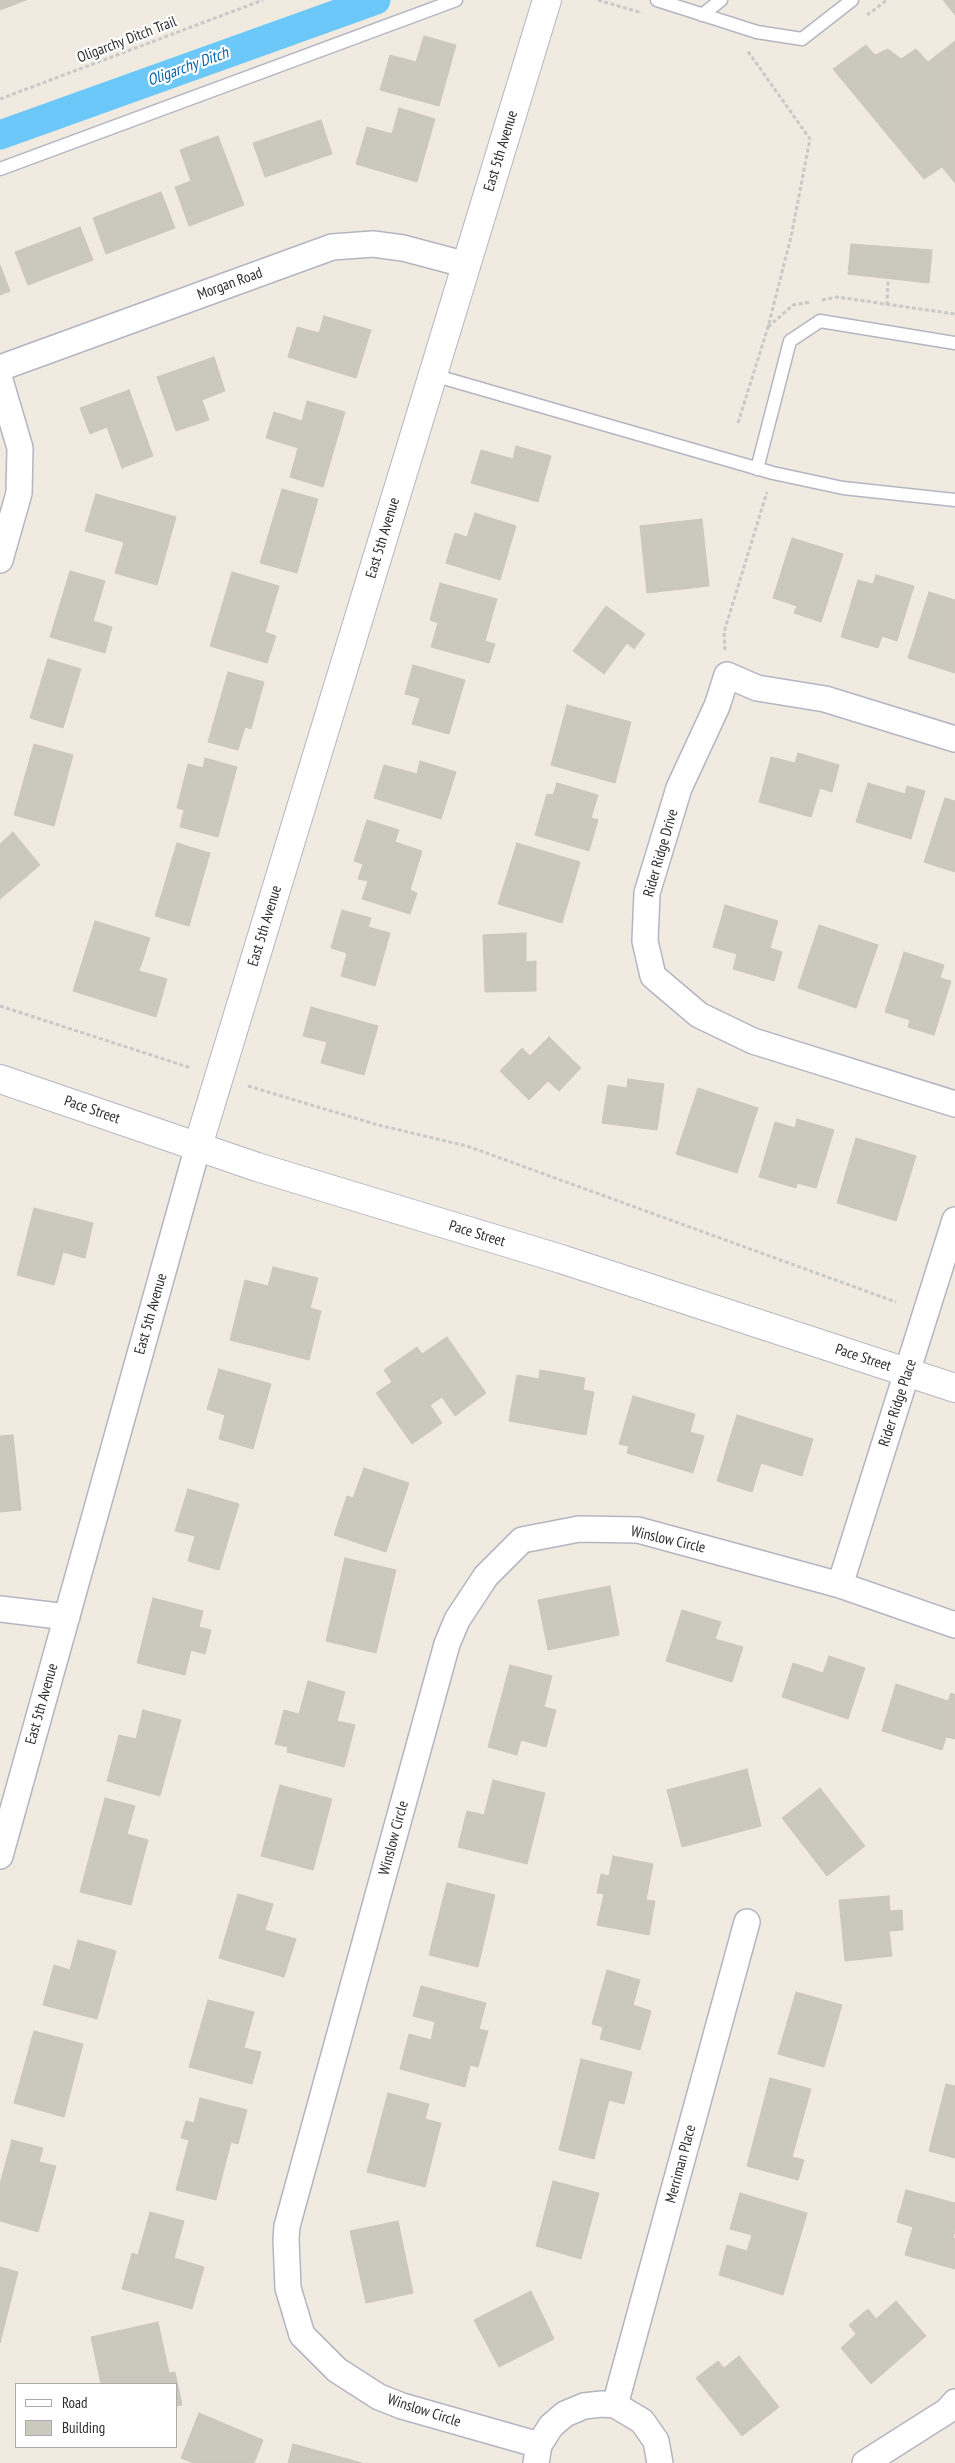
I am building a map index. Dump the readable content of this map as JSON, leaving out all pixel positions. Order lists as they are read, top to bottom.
{
  "streets": {
    "street": [
      "East 5th Avenue",
      "Morgan Road",
      "Rider Ridge Drive",
      "Pace Street",
      "Rider Ridge Place",
      "Winslow Circle",
      "Merriman Place"
    ],
    "path": ["Oligarchy Ditch Trail"]
  },
  "crossings": [
    ["East 5th Avenue", "Morgan Road"],
    ["East 5th Avenue", "Pace Street"],
    ["Pace Street", "Rider Ridge Place"],
    ["Rider Ridge Place", "Winslow Circle"],
    ["Winslow Circle", "Merriman Place"]
  ],
  "water": ["Oligarchy Ditch"],
  "legend": ["Road", "Building"]
}
